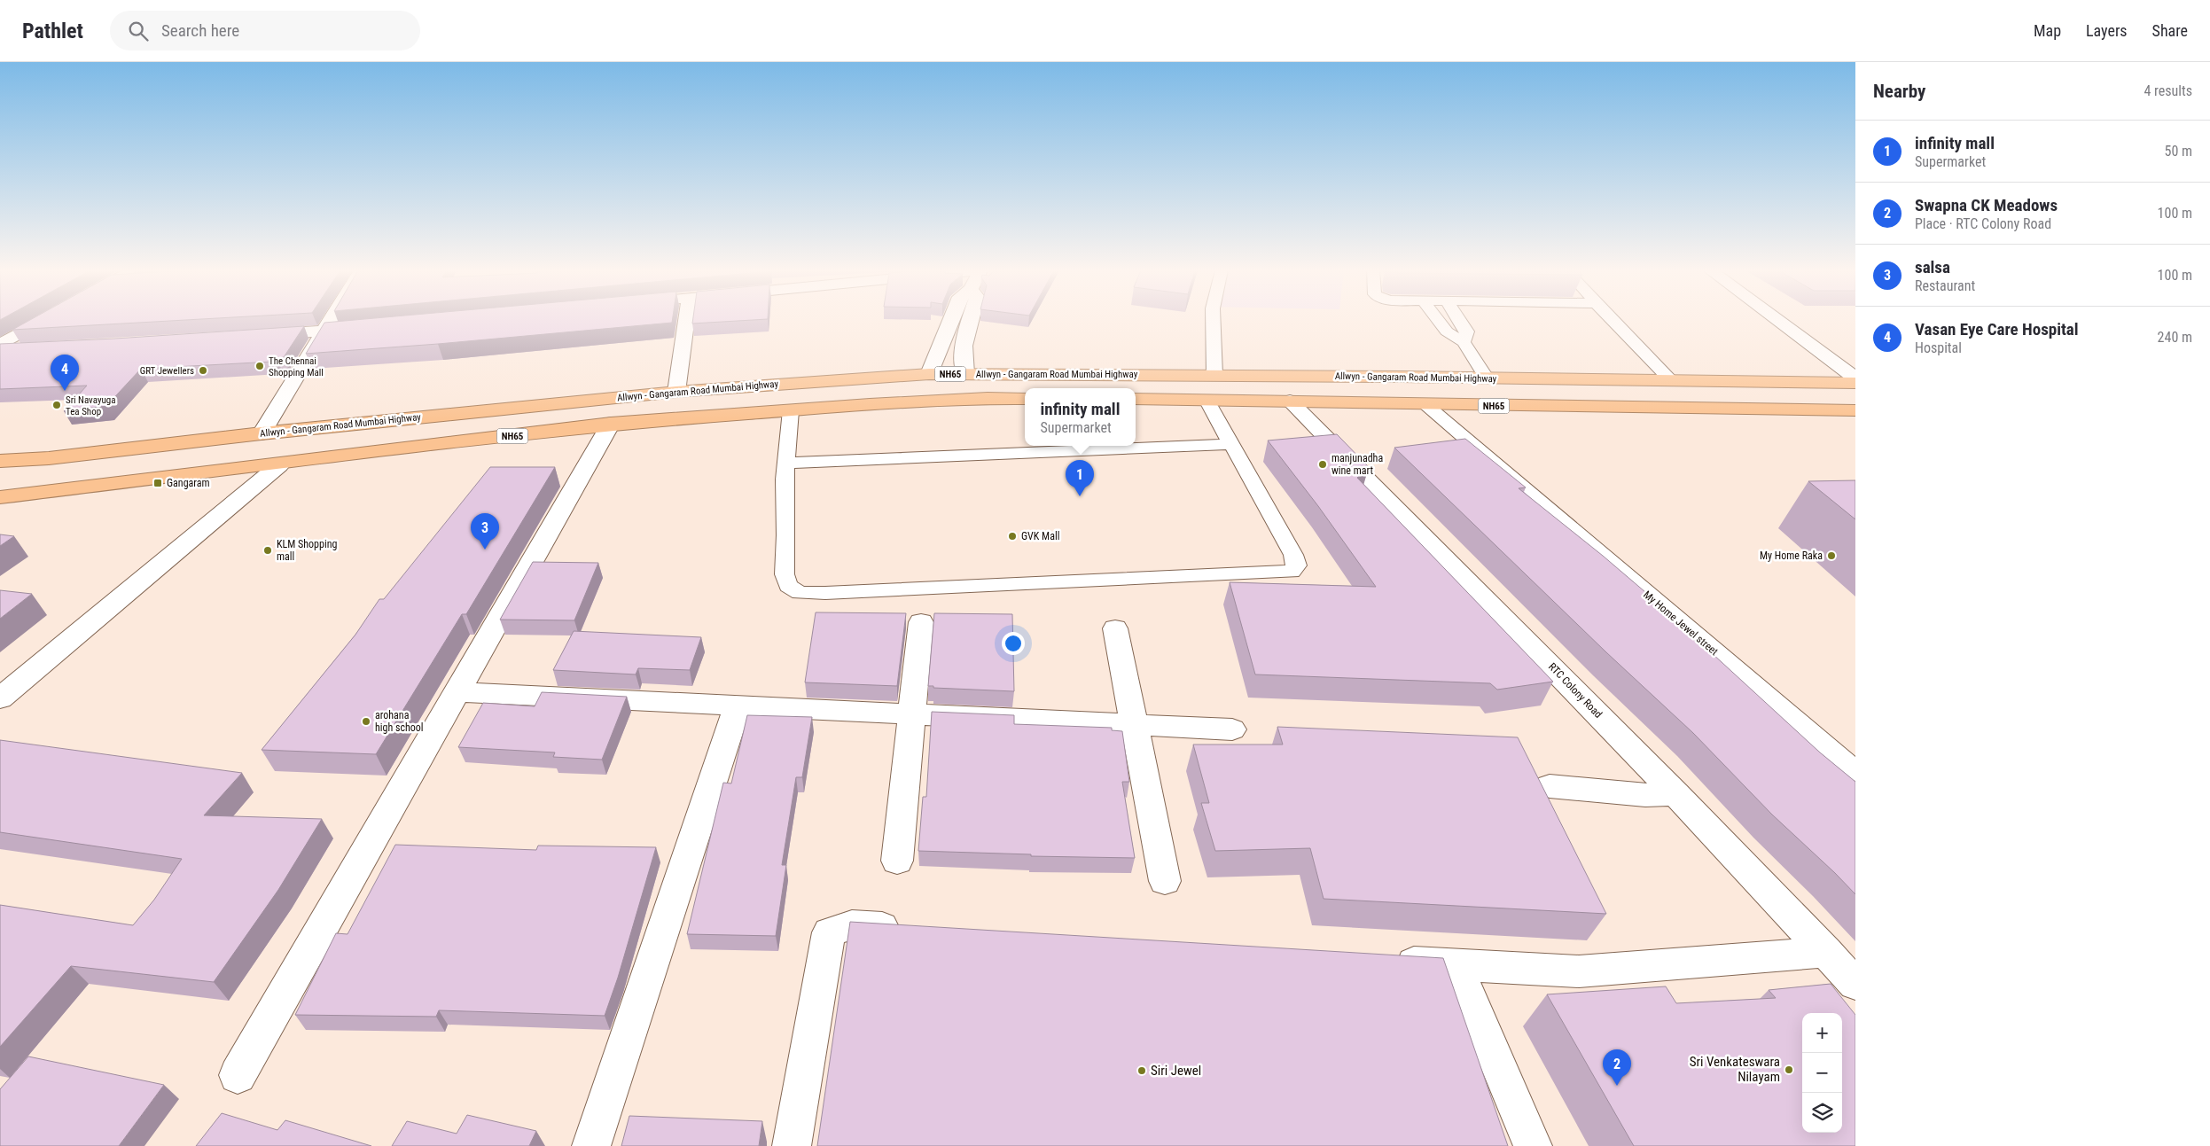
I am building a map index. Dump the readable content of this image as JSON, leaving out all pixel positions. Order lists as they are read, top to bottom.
{
  "streets": {
    "highway": ["NH65", "Allwyn - Gangaram Road Mumbai Highway"],
    "street": ["RTC Colony Road"],
    "lane": ["My Home Jewel street"]
  },
  "crossings": [
    ["NH65", "My Home Jewel street"],
    ["NH65", "RTC Colony Road"]
  ],
  "places": {
    "other": [
      "The Chennai Shopping Mall",
      "GRT Jewellers",
      "Sri Navayuga Tea Shop",
      "manjunadha wine mart",
      "GVK Mall",
      "KLM Shopping mall",
      "My Home Raka",
      "arohana high school",
      "Sri Venkateswara Nilayam",
      "Siri Jewel"
    ],
    "transit": ["Gangaram"]
  },
  "page": {
    "header": "Pathlet",
    "search": "Search here",
    "nav": ["Map", "Layers", "Share"],
    "heading": ["Nearby", "4 results"],
    "list": [
      {
        "mark": "1",
        "name": "infinity mall",
        "note": "Supermarket",
        "value": "50 m"
      },
      {
        "mark": "2",
        "name": "Swapna CK Meadows",
        "note": "Place · RTC Colony Road",
        "value": "100 m"
      },
      {
        "mark": "3",
        "name": "salsa",
        "note": "Restaurant",
        "value": "100 m"
      },
      {
        "mark": "4",
        "name": "Vasan Eye Care Hospital",
        "note": "Hospital",
        "value": "240 m"
      }
    ],
    "pins": [
      "4",
      "1",
      "3",
      "2"
    ],
    "popup": ["infinity mall", "Supermarket"],
    "map_buttons": ["+", "−"]
  }
}
